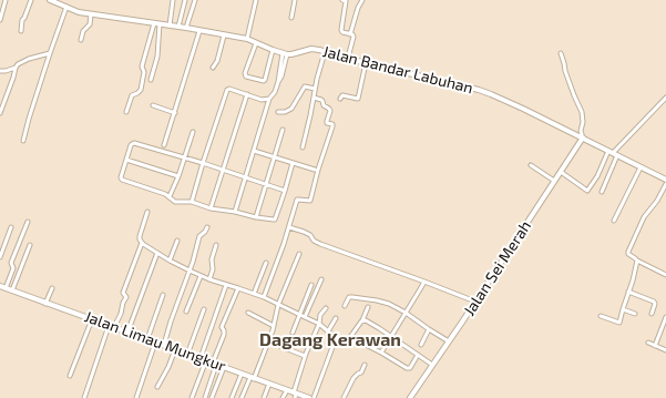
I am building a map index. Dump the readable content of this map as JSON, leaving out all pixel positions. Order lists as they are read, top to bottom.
{
  "streets": {
    "main road": ["Jalan Bandar Labuhan", "Jalan Sei Merah", "Jalan Limau Mungkur"]
  },
  "crossings": [
    ["Jalan Bandar Labuhan", "Jalan Sei Merah"]
  ],
  "districts": ["Dagang Kerawan"]
}
